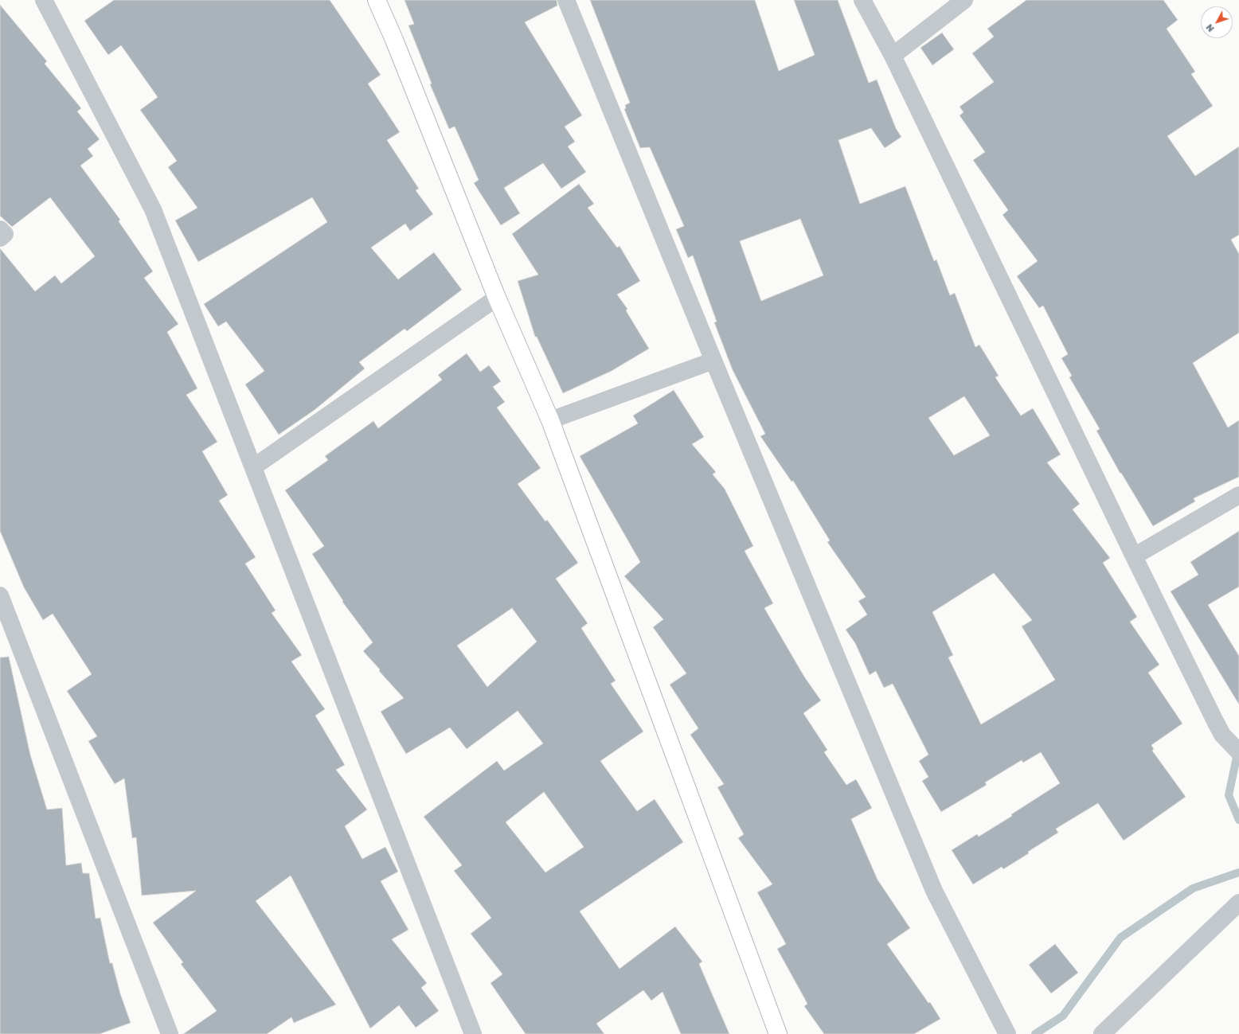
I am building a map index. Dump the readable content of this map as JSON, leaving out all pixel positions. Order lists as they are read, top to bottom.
{
  "north": "bottom left"
}
